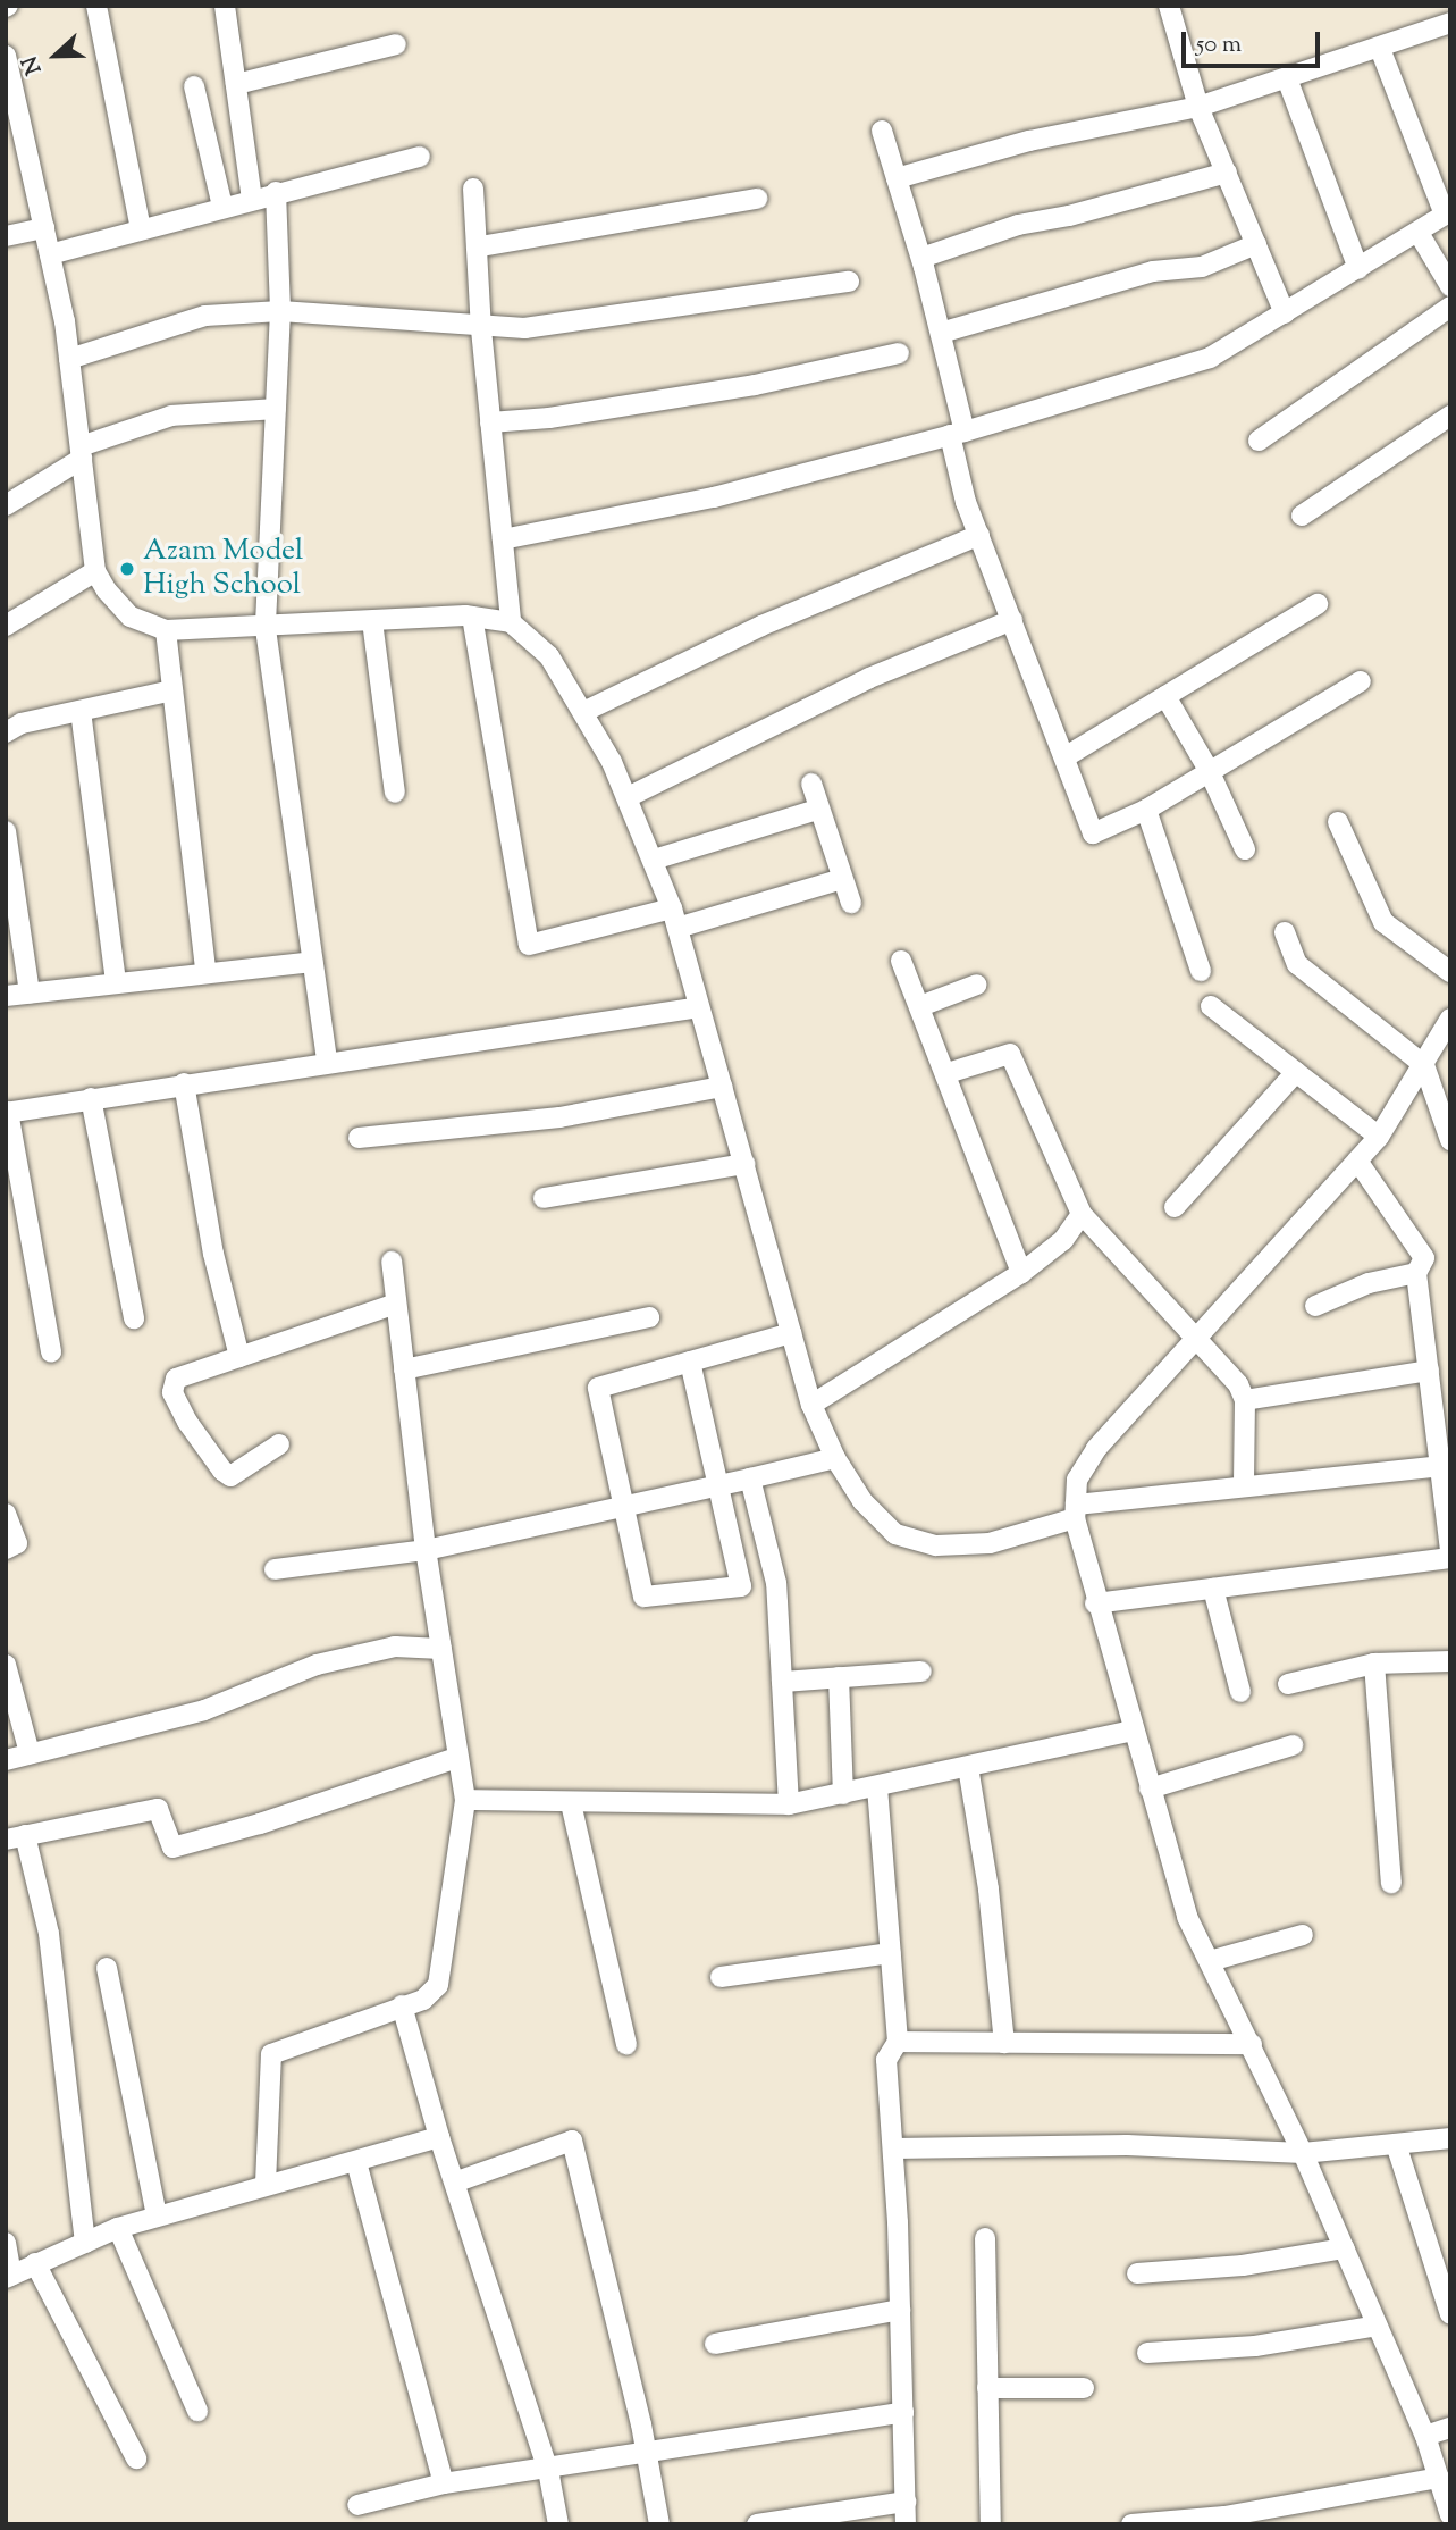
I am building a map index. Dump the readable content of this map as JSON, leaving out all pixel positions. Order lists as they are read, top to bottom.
{
  "places": ["Azam Model High School"],
  "scale_bar": "50 m",
  "north": "left"
}
